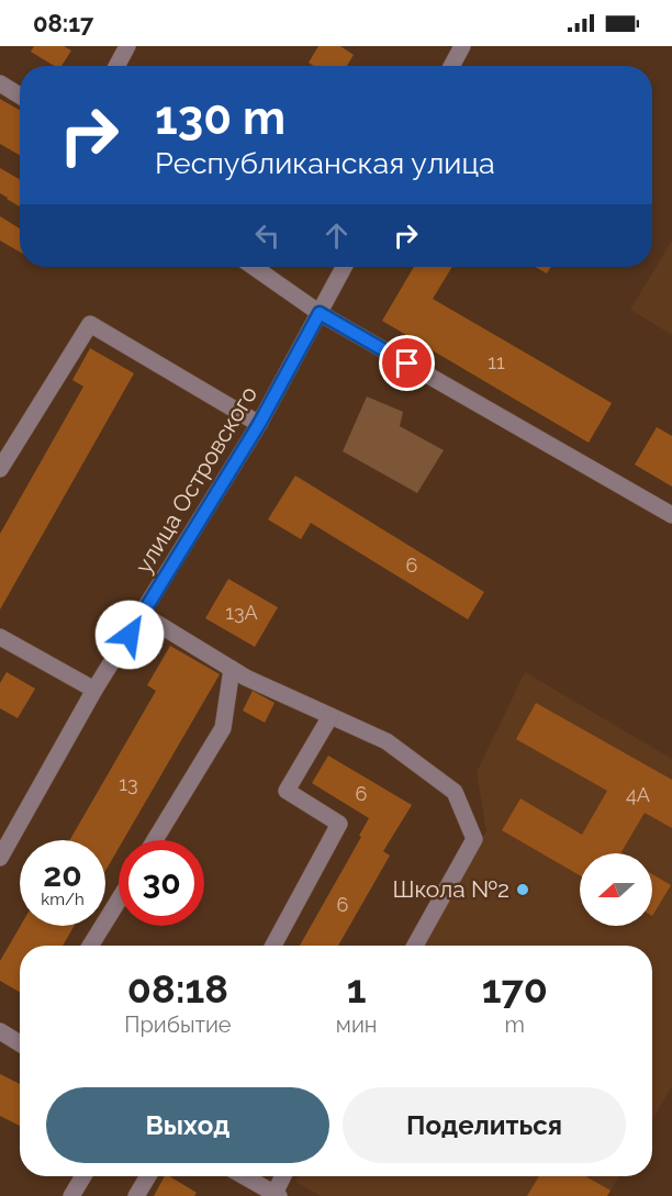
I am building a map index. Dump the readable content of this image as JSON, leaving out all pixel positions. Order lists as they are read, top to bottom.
{
  "streets": {
    "street": ["улица Островского"]
  },
  "places": ["Школа №2"],
  "house_numbers": [
    "11",
    "6",
    "13А",
    "13",
    "6",
    "4А",
    "6"
  ],
  "north": "left",
  "page": {
    "status": "08:17",
    "turn": ["130 m", "Республиканская улица"],
    "speed": "20 km/h",
    "limit": "30",
    "eta": [
      "08:18",
      "Прибытие",
      "1",
      "мин",
      "170",
      "m"
    ],
    "buttons": ["Выход", "Поделиться"]
  }
}
